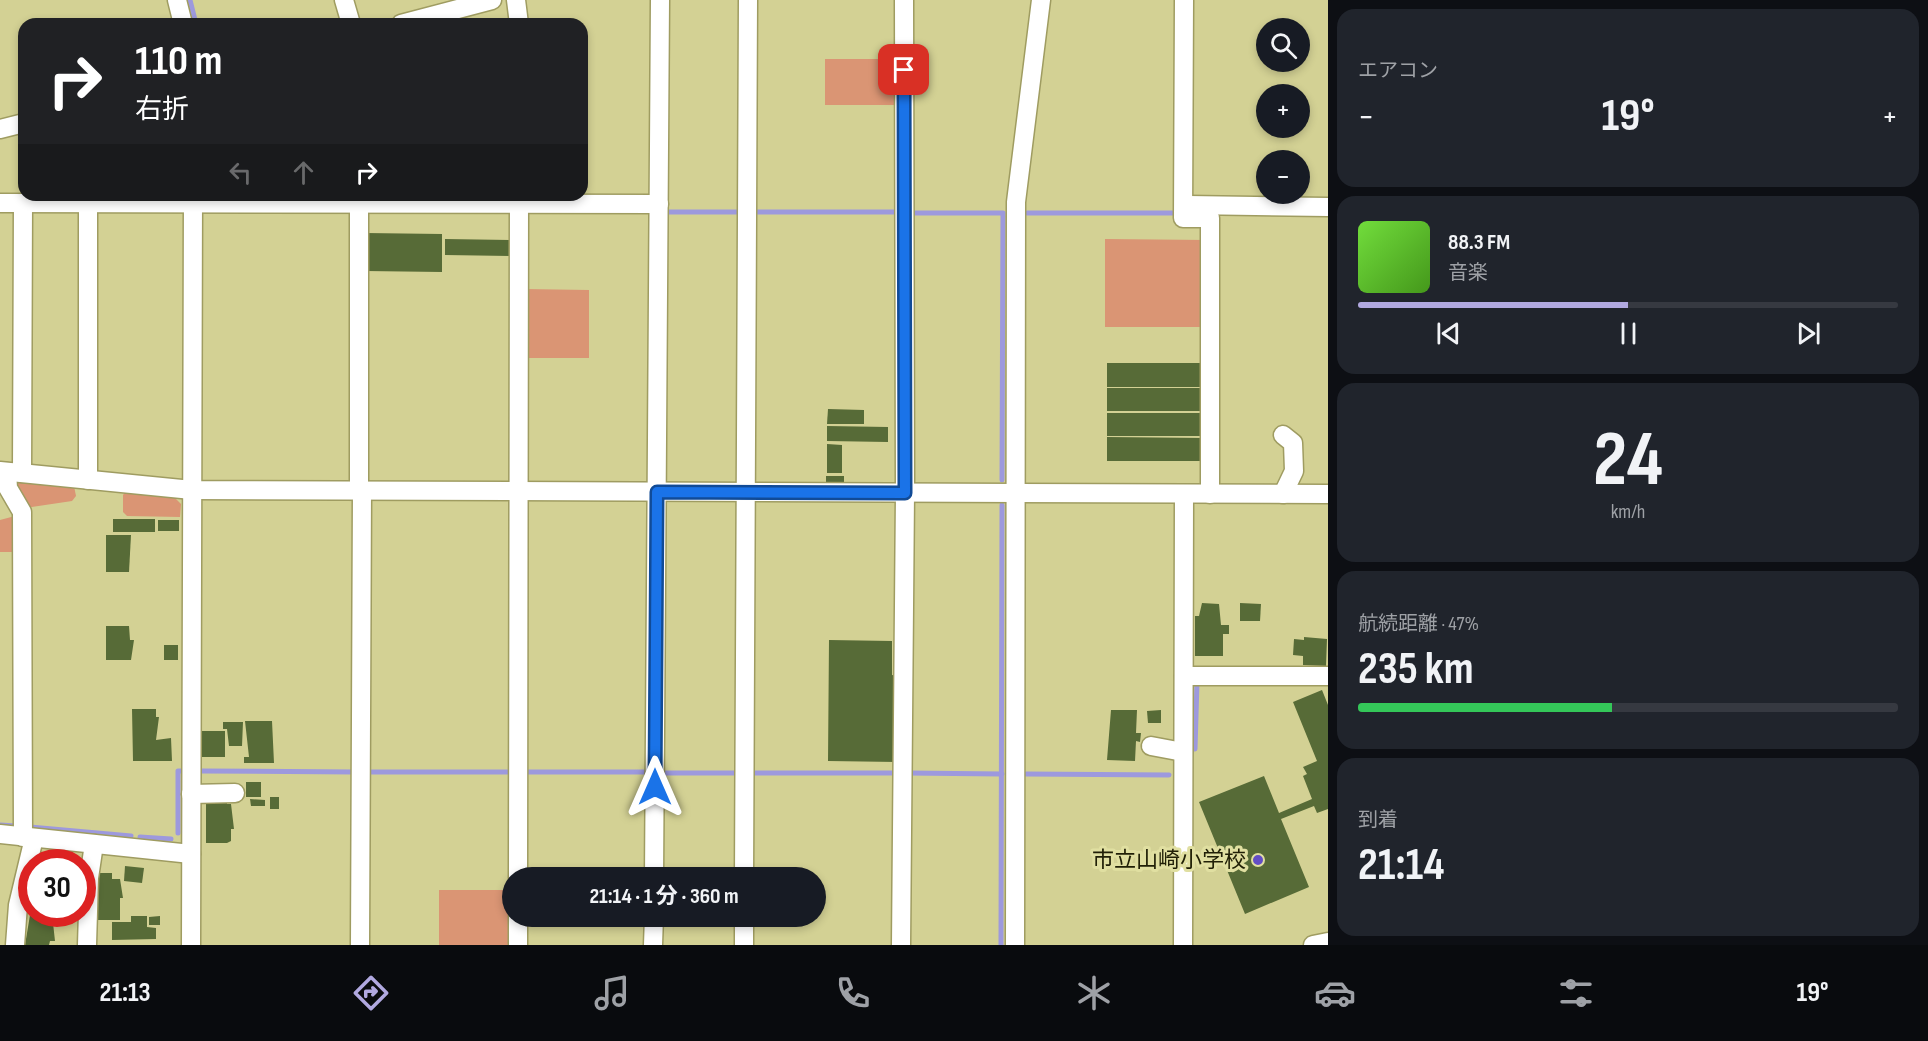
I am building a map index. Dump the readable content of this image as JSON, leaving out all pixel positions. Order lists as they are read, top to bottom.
{
  "places": ["市立山崎小学校"],
  "page": {
    "tile": [
      "エアコン",
      ["24", "km/h"],
      ["航続距離 · 47%", "235 km"],
      ["到着", "21:14"]
    ],
    "map_buttons": ["+", "−"],
    "turn": ["110 m", "右折"],
    "heat": ["−", "19°", "+"],
    "song": ["88.3 FM", "音楽"],
    "limit": "30",
    "trip": "21:14 · 1 分 · 360 m",
    "tabs": ["21:13", "19°"]
  }
}
